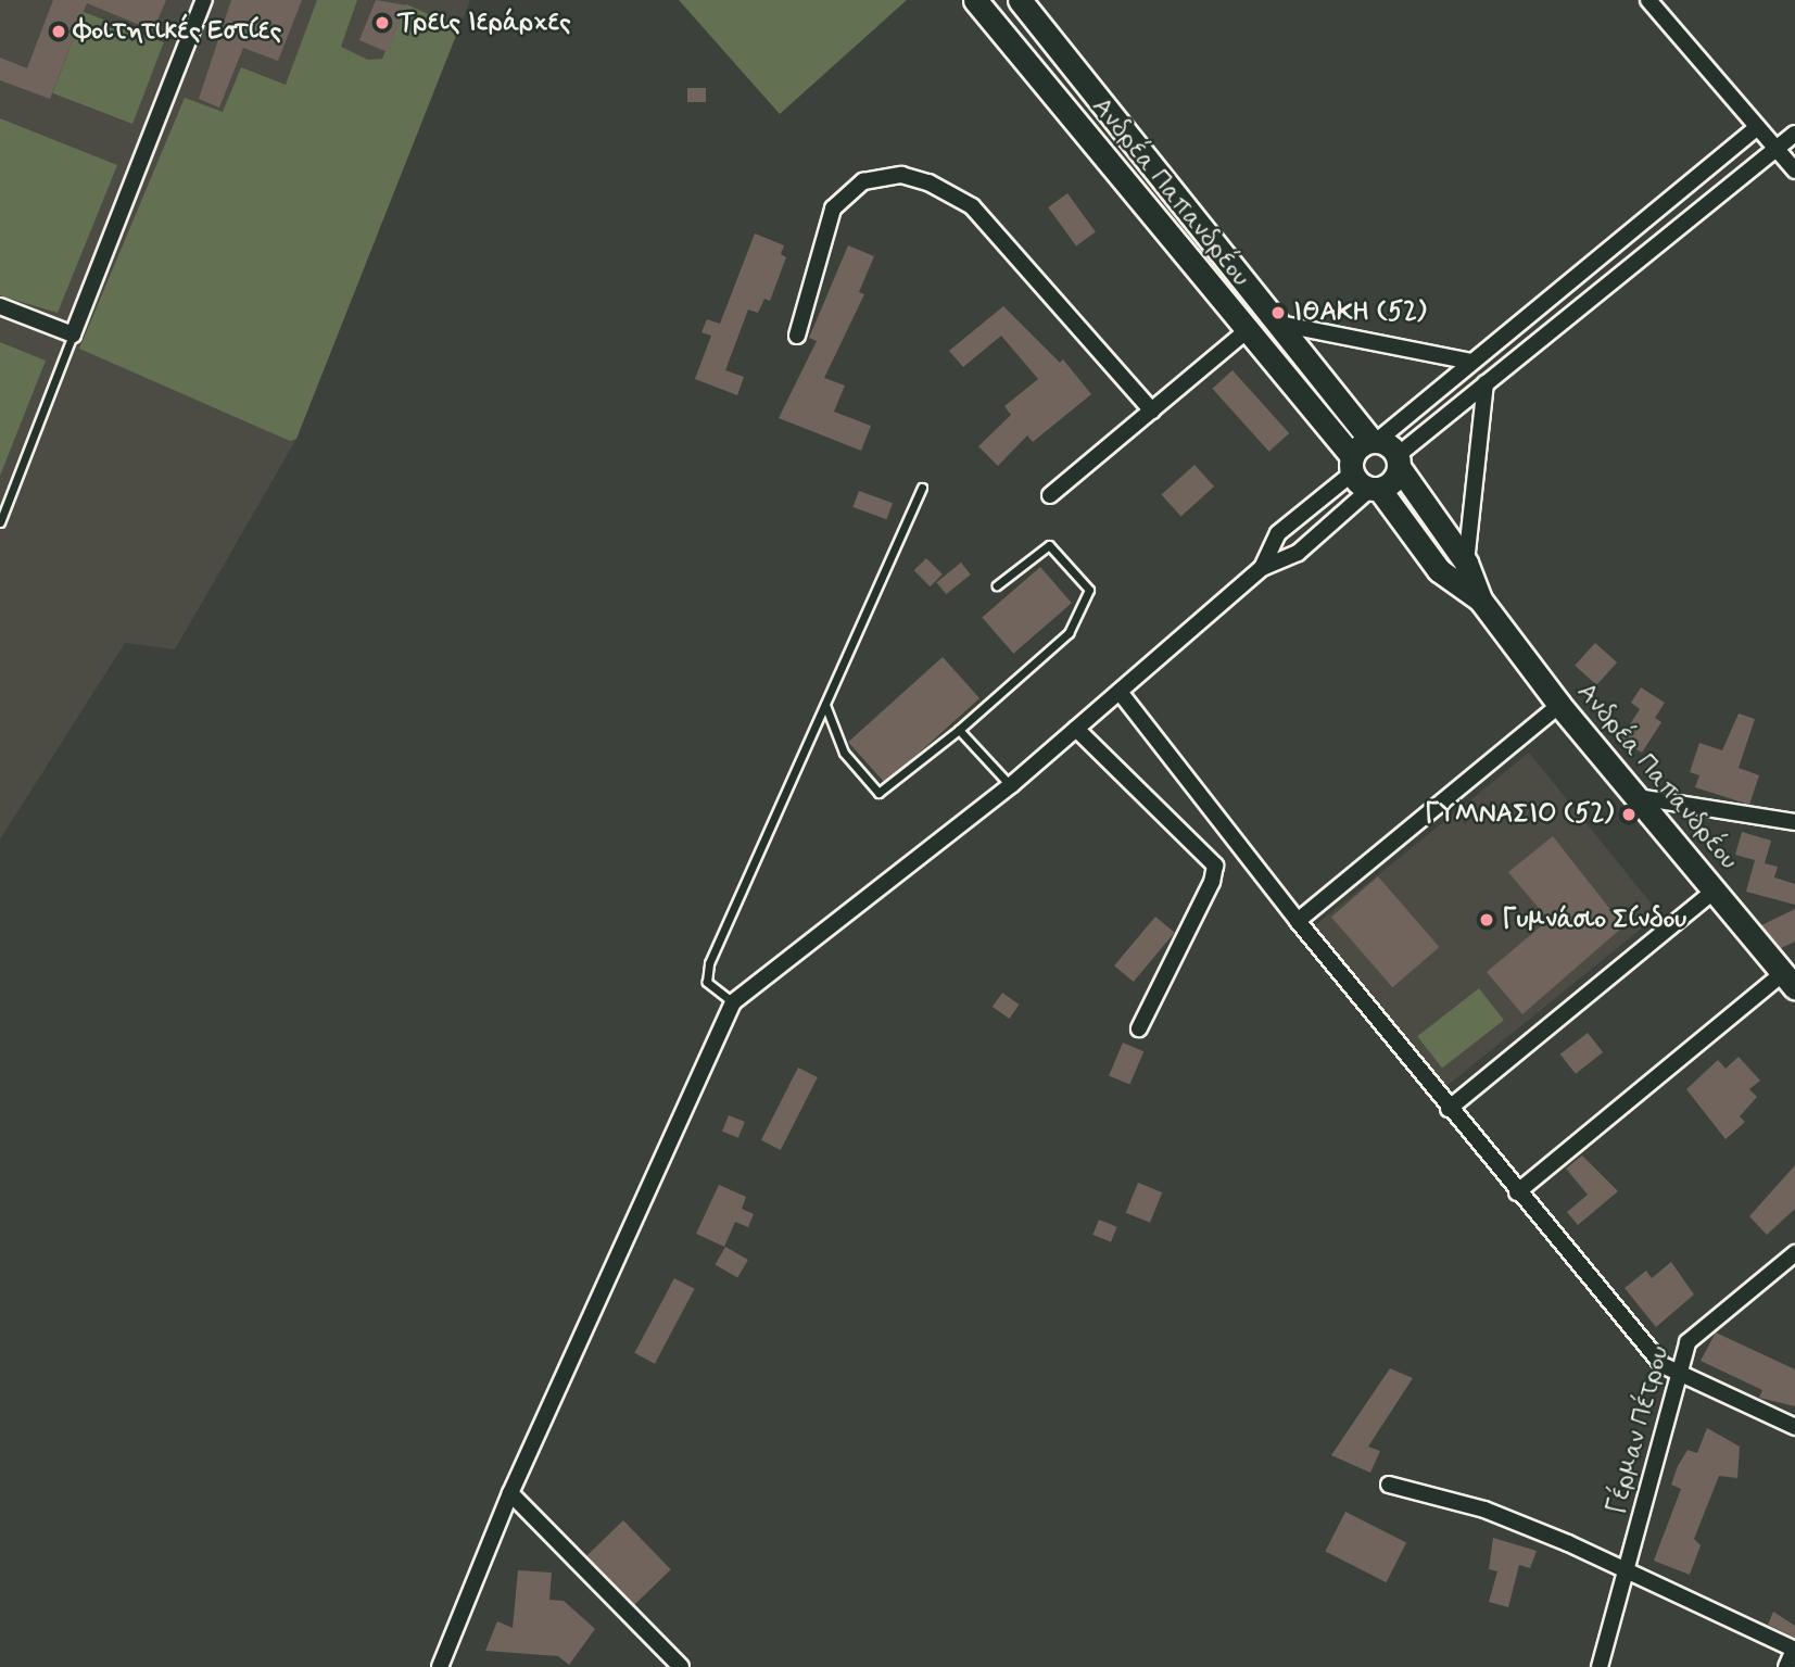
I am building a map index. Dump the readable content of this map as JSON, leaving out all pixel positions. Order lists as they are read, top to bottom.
{
  "streets": {
    "street": ["Ανδρέα Παπανδρέου", "Γέρμαν Πέτρου"]
  },
  "places": [
    "Τρεις Ιεράρχες",
    "Φοιτητικές Εστίες",
    "ΙΘΑΚΗ (52)",
    "ΓΥΜΝΑΣΙΟ (52)",
    "Γυμνάσιο Σίνδου"
  ]
}
